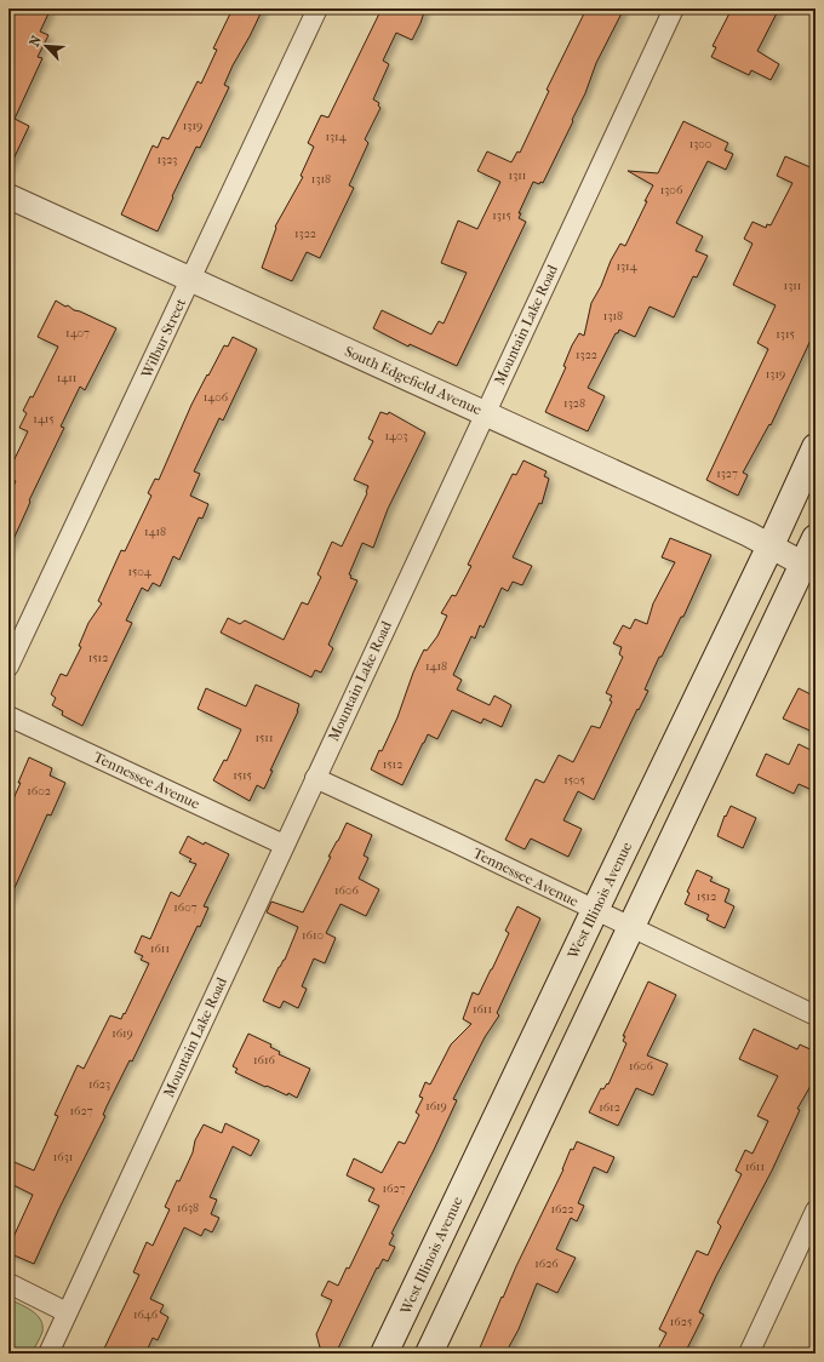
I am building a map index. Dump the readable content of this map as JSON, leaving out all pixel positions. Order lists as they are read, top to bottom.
{
  "streets": {
    "main road": ["West Illinois Avenue"],
    "street": [
      "Mountain Lake Road",
      "Wilbur Street",
      "South Edgefield Avenue",
      "Tennessee Avenue"
    ]
  },
  "crossings": [
    ["Mountain Lake Road", "South Edgefield Avenue"],
    ["Mountain Lake Road", "Tennessee Avenue"],
    ["Wilbur Street", "South Edgefield Avenue"],
    ["South Edgefield Avenue", "West Illinois Avenue"],
    ["Tennessee Avenue", "West Illinois Avenue"]
  ],
  "house_numbers": [
    "1319",
    "1314",
    "1300",
    "1323",
    "1311",
    "1318",
    "1306",
    "1315",
    "1322",
    "1314",
    "1311",
    "1318",
    "1407",
    "1315",
    "1322",
    "1319",
    "1411",
    "1406",
    "1328",
    "1415",
    "1403",
    "1327",
    "1418",
    "1504",
    "1512",
    "1418",
    "1511",
    "1512",
    "1515",
    "1505",
    "1602",
    "1606",
    "1512",
    "1607",
    "1610",
    "1611",
    "1611",
    "1619",
    "1616",
    "1606",
    "1623",
    "1619",
    "1612",
    "1627",
    "1631",
    "1611",
    "1627",
    "1638",
    "1622",
    "1626",
    "1646",
    "1625"
  ],
  "north": "top left"
}
